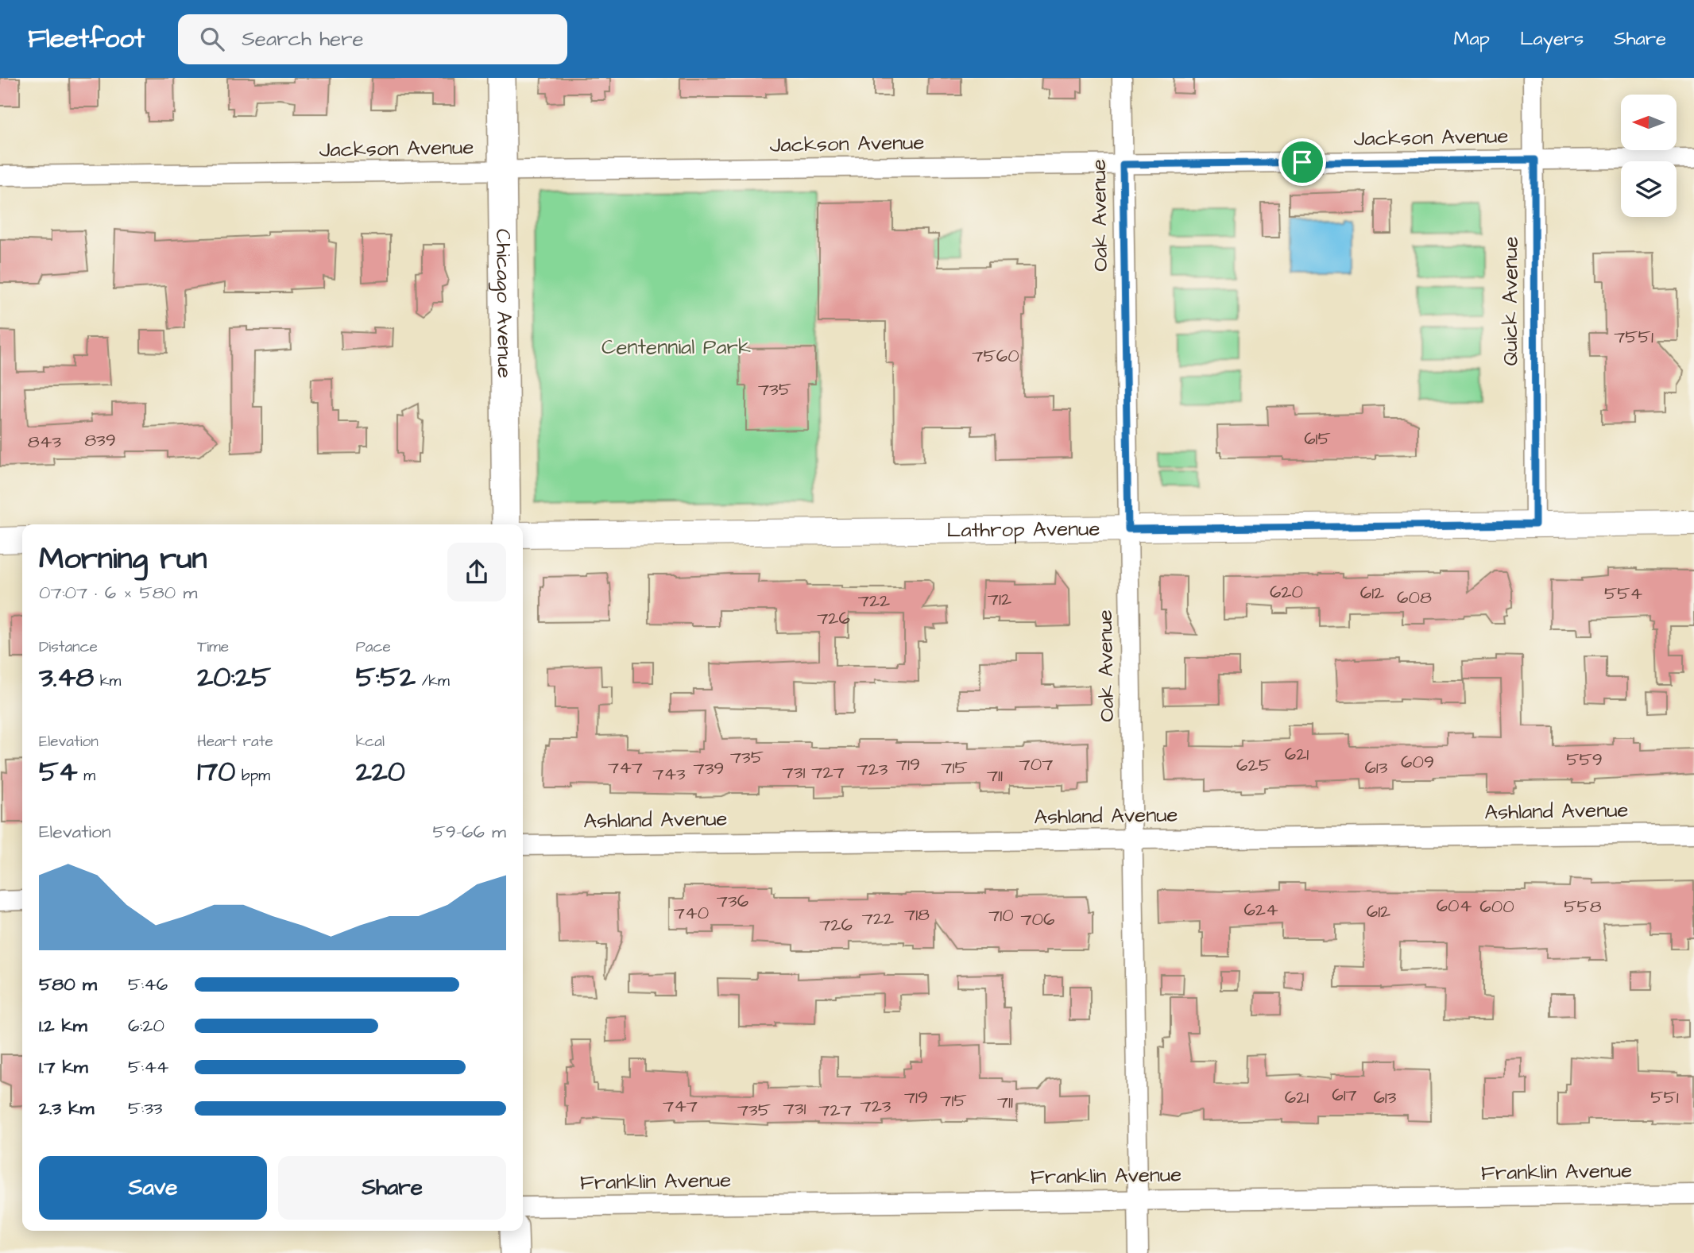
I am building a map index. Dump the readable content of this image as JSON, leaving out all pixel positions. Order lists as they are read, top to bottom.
{
  "streets": {
    "main road": ["Chicago Avenue"],
    "street": [
      "Jackson Avenue",
      "Oak Avenue",
      "Quick Avenue",
      "Lathrop Avenue",
      "Ashland Avenue",
      "Franklin Avenue"
    ]
  },
  "crossings": [
    ["Jackson Avenue", "Oak Avenue"],
    ["Jackson Avenue", "Quick Avenue"],
    ["Jackson Avenue", "Chicago Avenue"],
    ["Oak Avenue", "Lathrop Avenue"],
    ["Oak Avenue", "Ashland Avenue"],
    ["Oak Avenue", "Franklin Avenue"],
    ["Quick Avenue", "Lathrop Avenue"]
  ],
  "parks": ["Centennial Park"],
  "house_numbers": [
    "7551",
    "7560",
    "735",
    "615",
    "839",
    "843",
    "620",
    "612",
    "554",
    "608",
    "712",
    "722",
    "726",
    "621",
    "735",
    "559",
    "609",
    "719",
    "707",
    "625",
    "747",
    "715",
    "613",
    "739",
    "723",
    "731",
    "727",
    "743",
    "711",
    "736",
    "604",
    "600",
    "558",
    "624",
    "612",
    "740",
    "718",
    "710",
    "722",
    "706",
    "726",
    "617",
    "719",
    "621",
    "613",
    "551",
    "715",
    "711",
    "747",
    "723",
    "731",
    "735",
    "727"
  ],
  "north": "left",
  "page": {
    "header": "Fleetfoot",
    "search": "Search here",
    "nav": ["Map", "Layers", "Share"],
    "heading": ["Morning run", "07:07 · 6 × 580 m"],
    "stats": [
      ["Distance", "3.48 km"],
      ["Time", "20:25"],
      ["Pace", "5:52 /km"],
      ["Elevation", "54 m"],
      ["Heart rate", "170 bpm"],
      ["kcal", "220"]
    ],
    "chart": ["Elevation", "59–66 m"],
    "list": [
      {
        "name": "580 m",
        "note": "5:46"
      },
      {
        "name": "1.2 km",
        "note": "6:20"
      },
      {
        "name": "1.7 km",
        "note": "5:44"
      },
      {
        "name": "2.3 km",
        "note": "5:33"
      }
    ],
    "buttons": ["Save", "Share"]
  }
}
